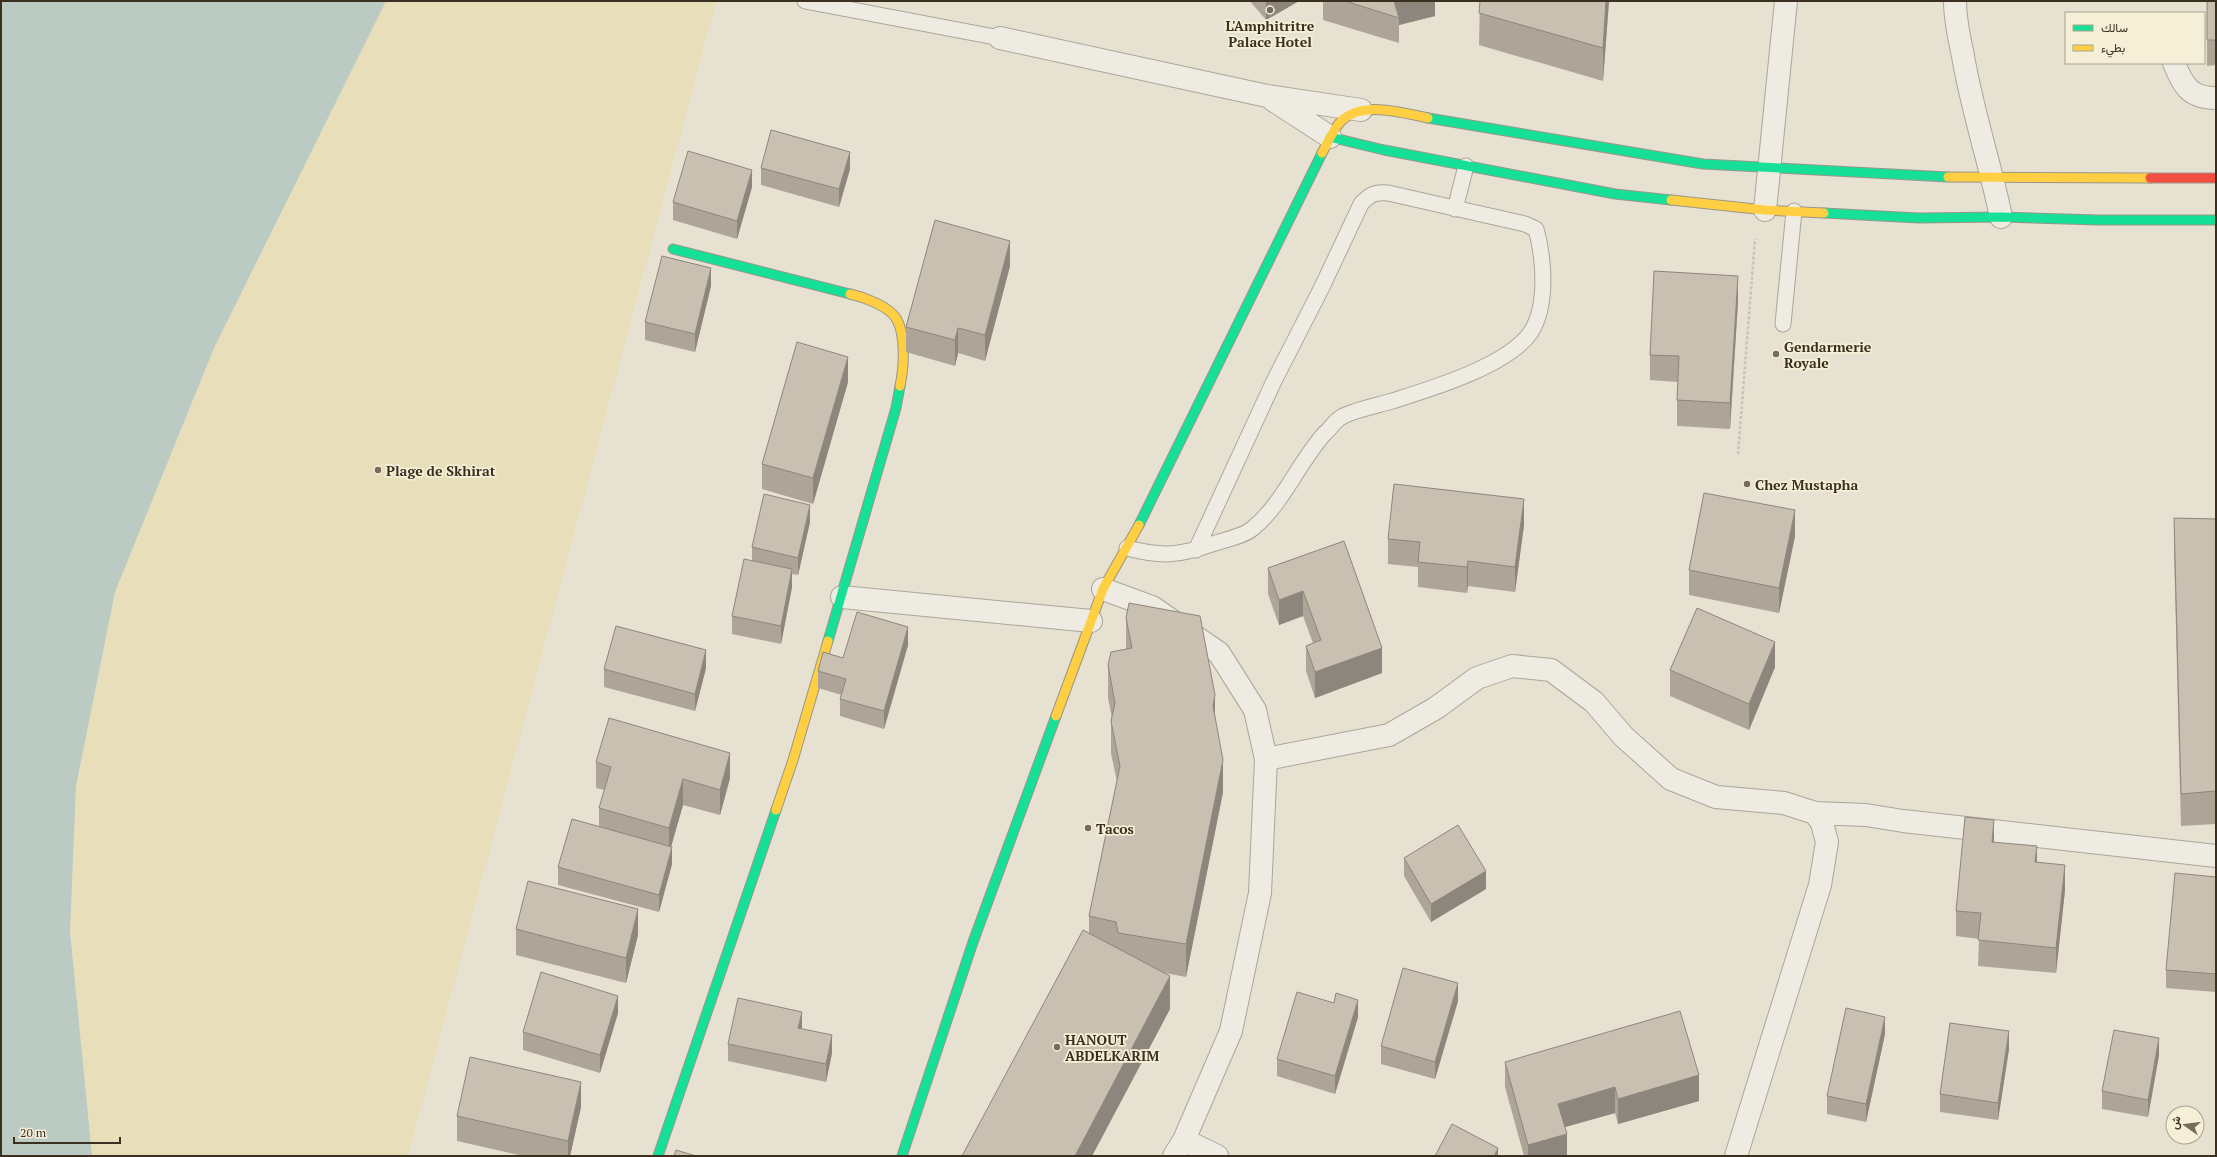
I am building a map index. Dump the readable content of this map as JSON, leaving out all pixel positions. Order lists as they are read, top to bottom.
{
  "places": [
    "L'Amphitritre Palace Hotel",
    "Gendarmerie Royale",
    "Plage de Skhirat",
    "Chez Mustapha",
    "Tacos",
    "HANOUT ABDELKARIM"
  ],
  "legend": ["سالك", "بطيء"],
  "scale_bar": "20 m",
  "north": "left"
}
